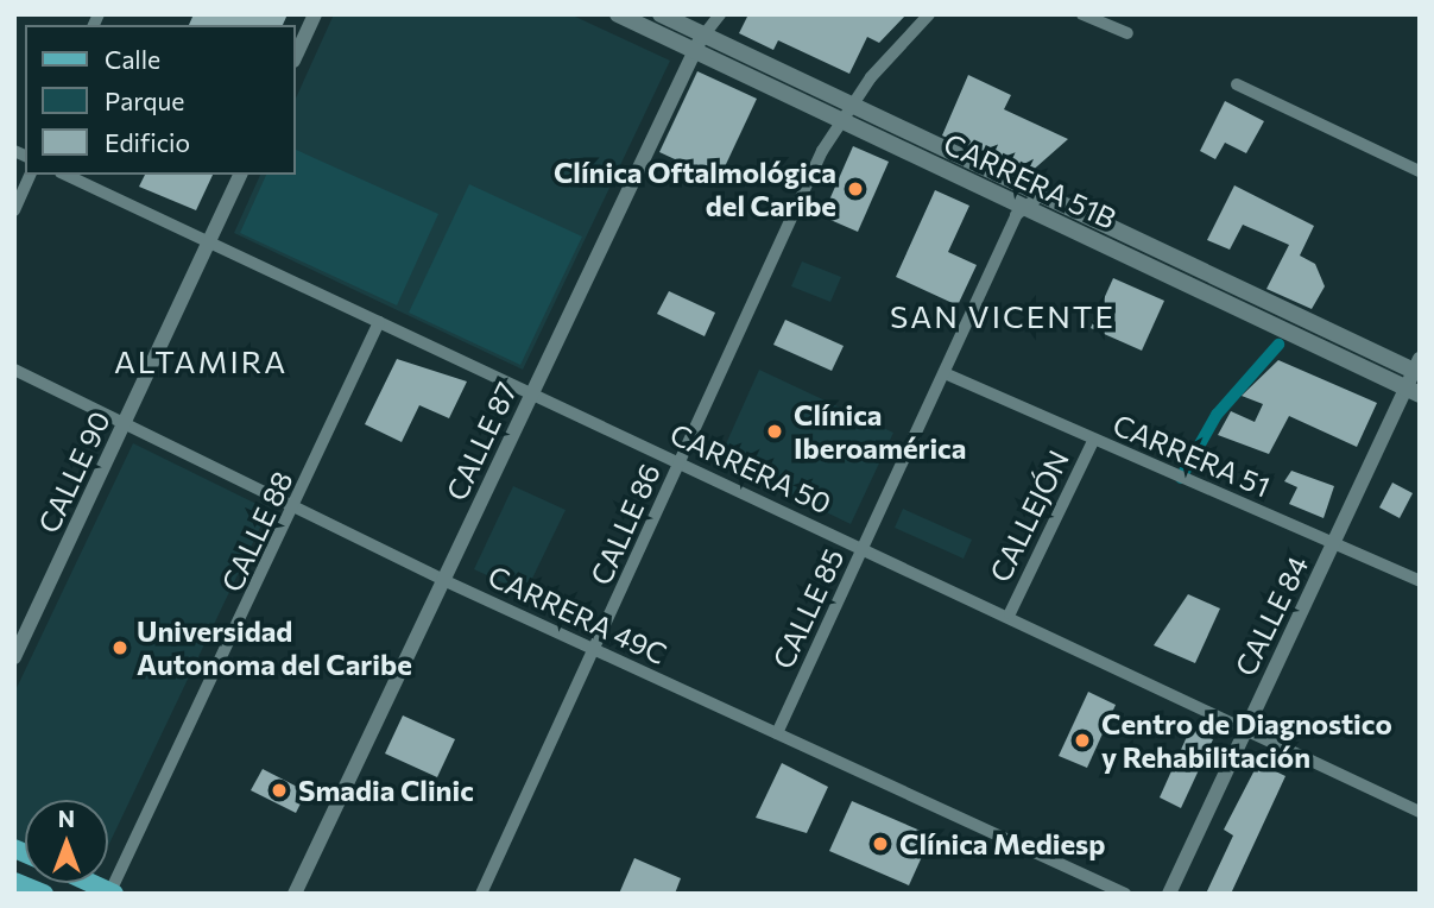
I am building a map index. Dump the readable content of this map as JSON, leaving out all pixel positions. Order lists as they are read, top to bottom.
{
  "streets": {
    "main road": ["CARRERA 51B"],
    "street": [
      "CALLE 87",
      "CARRERA 51",
      "CARRERA 50",
      "CALLE 90",
      "CALLEJÓN",
      "CALLE 86",
      "CALLE 88",
      "CALLE 85",
      "CARRERA 49C",
      "CALLE 84"
    ]
  },
  "crossings": [
    ["CARRERA 51B", "CALLE 87"],
    ["CARRERA 51B", "CALLE 86"],
    ["CARRERA 51B", "CALLE 85"],
    ["CARRERA 51B", "CALLE 84"],
    ["CALLE 87", "CARRERA 50"],
    ["CALLE 87", "CARRERA 49C"],
    ["CARRERA 51", "CALLEJÓN"],
    ["CARRERA 51", "CALLE 85"],
    ["CARRERA 51", "CALLE 84"],
    ["CARRERA 50", "CALLE 90"],
    ["CARRERA 50", "CALLEJÓN"],
    ["CARRERA 50", "CALLE 86"],
    ["CARRERA 50", "CALLE 88"],
    ["CARRERA 50", "CALLE 85"],
    ["CARRERA 50", "CALLE 84"],
    ["CALLE 90", "CARRERA 49C"],
    ["CALLE 86", "CARRERA 49C"],
    ["CALLE 88", "CARRERA 49C"],
    ["CALLE 85", "CARRERA 49C"]
  ],
  "districts": ["SAN VICENTE", "ALTAMIRA"],
  "places": [
    "Clínica Oftalmológica del Caribe",
    "Clínica Iberoamérica",
    "Universidad Autonoma del Caribe",
    "Centro de Diagnostico y Rehabilitación",
    "Smadia Clinic",
    "Clínica Mediesp"
  ],
  "legend": ["Calle", "Parque", "Edificio"],
  "north": "top"
}
